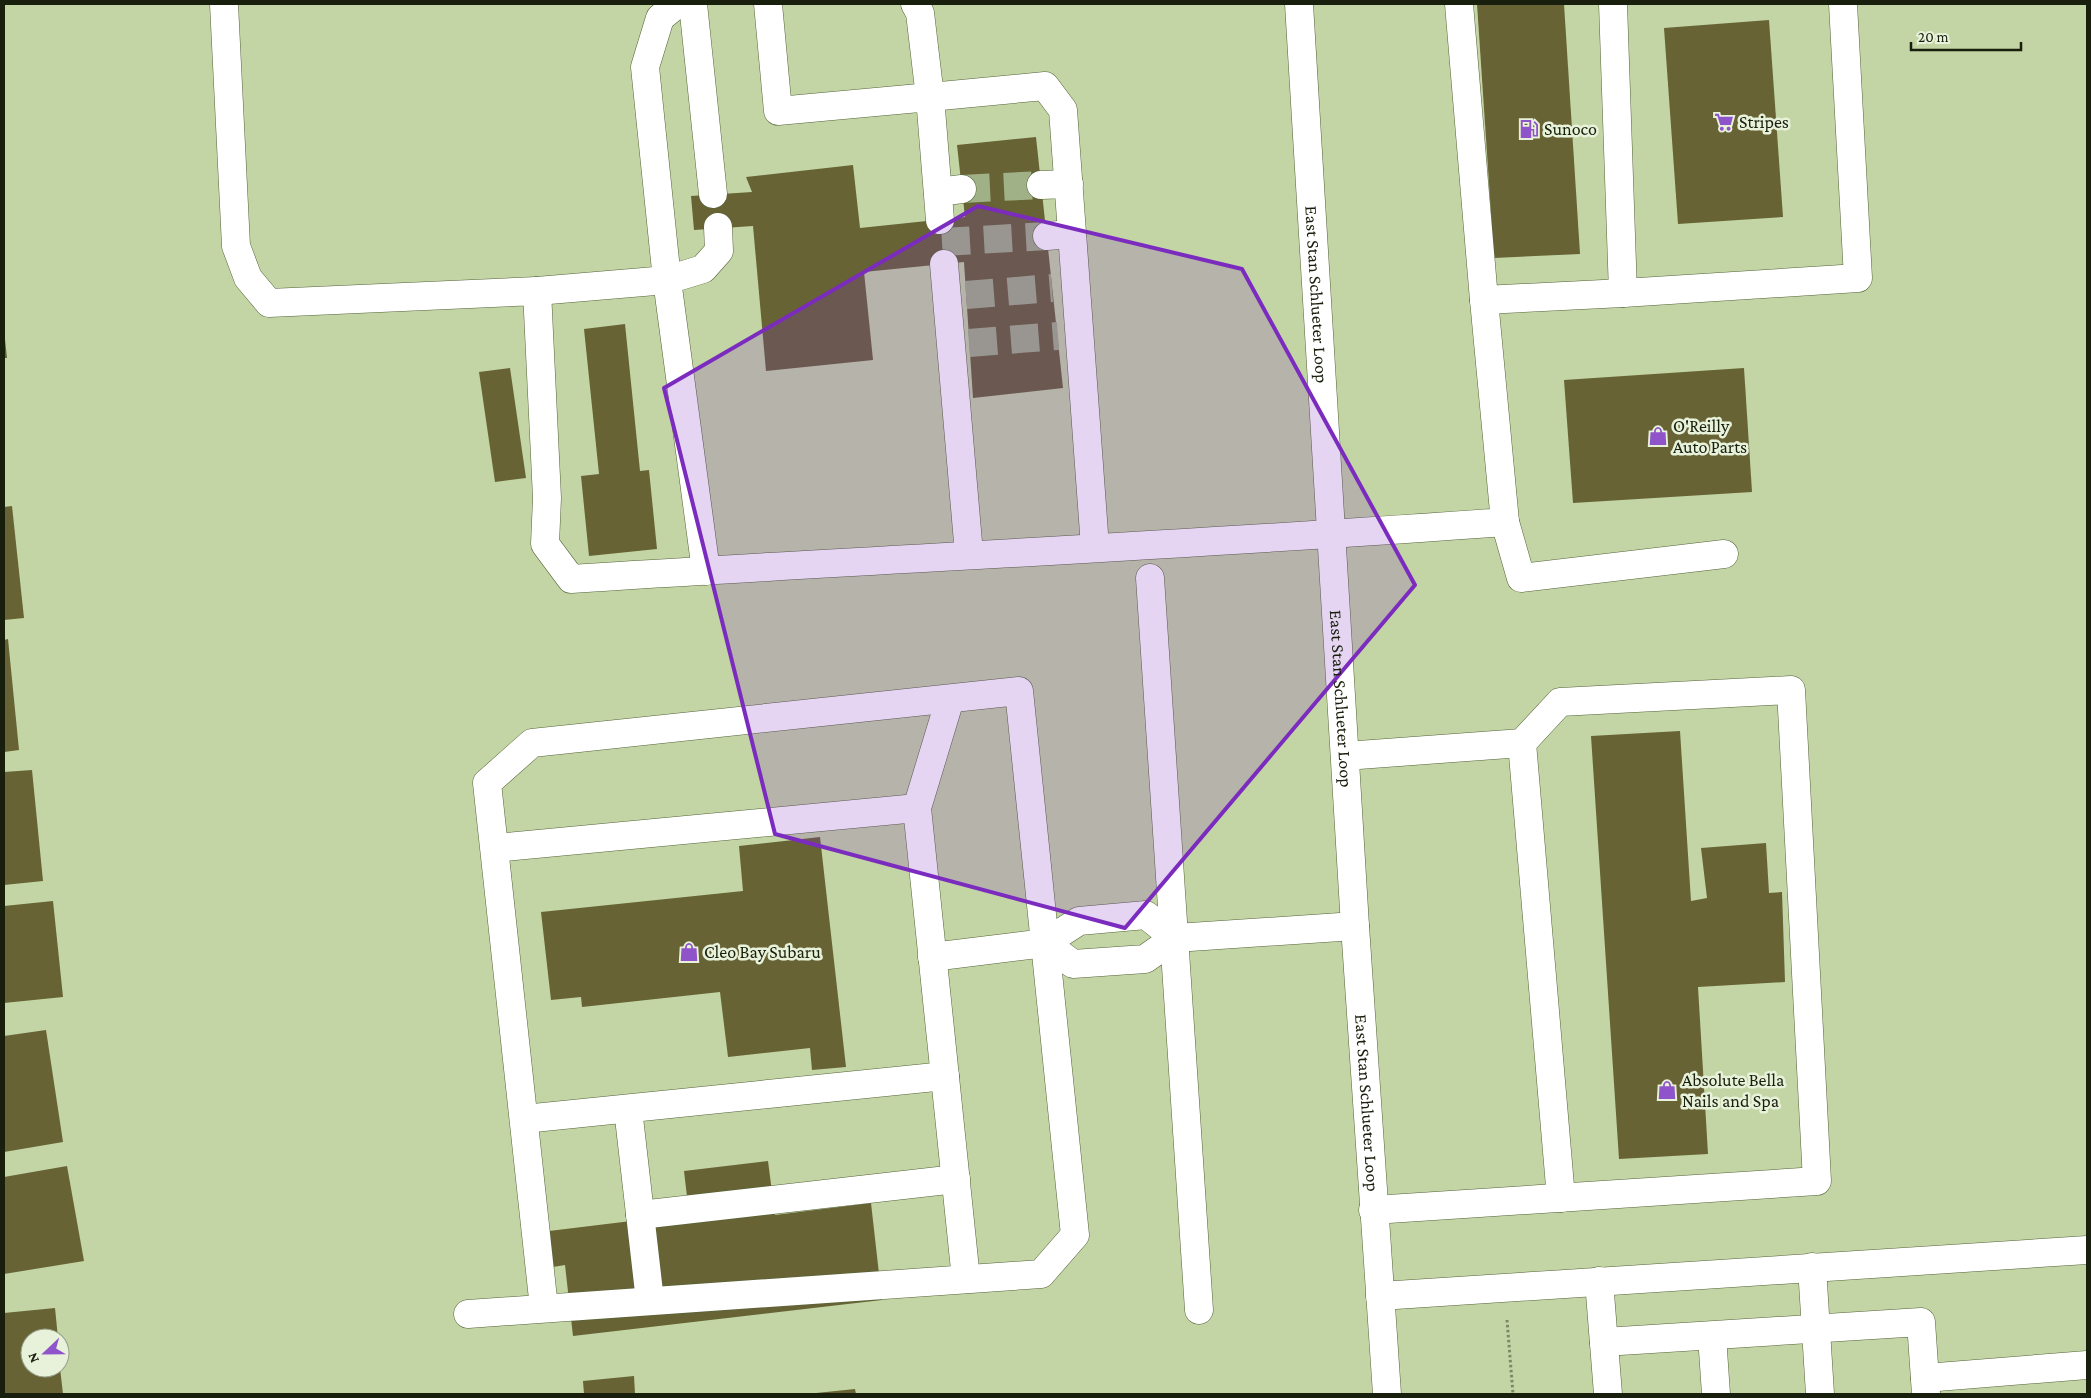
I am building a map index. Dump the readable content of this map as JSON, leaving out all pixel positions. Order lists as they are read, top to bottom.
{
  "streets": {
    "main road": ["East Stan Schlueter Loop"]
  },
  "places": {
    "supermarket": ["Stripes"],
    "fuel station": ["Sunoco"],
    "shop": ["O'Reilly Auto Parts", "Cleo Bay Subaru", "Absolute Bella Nails and Spa"]
  },
  "scale_bar": "20 m",
  "north": "left"
}
